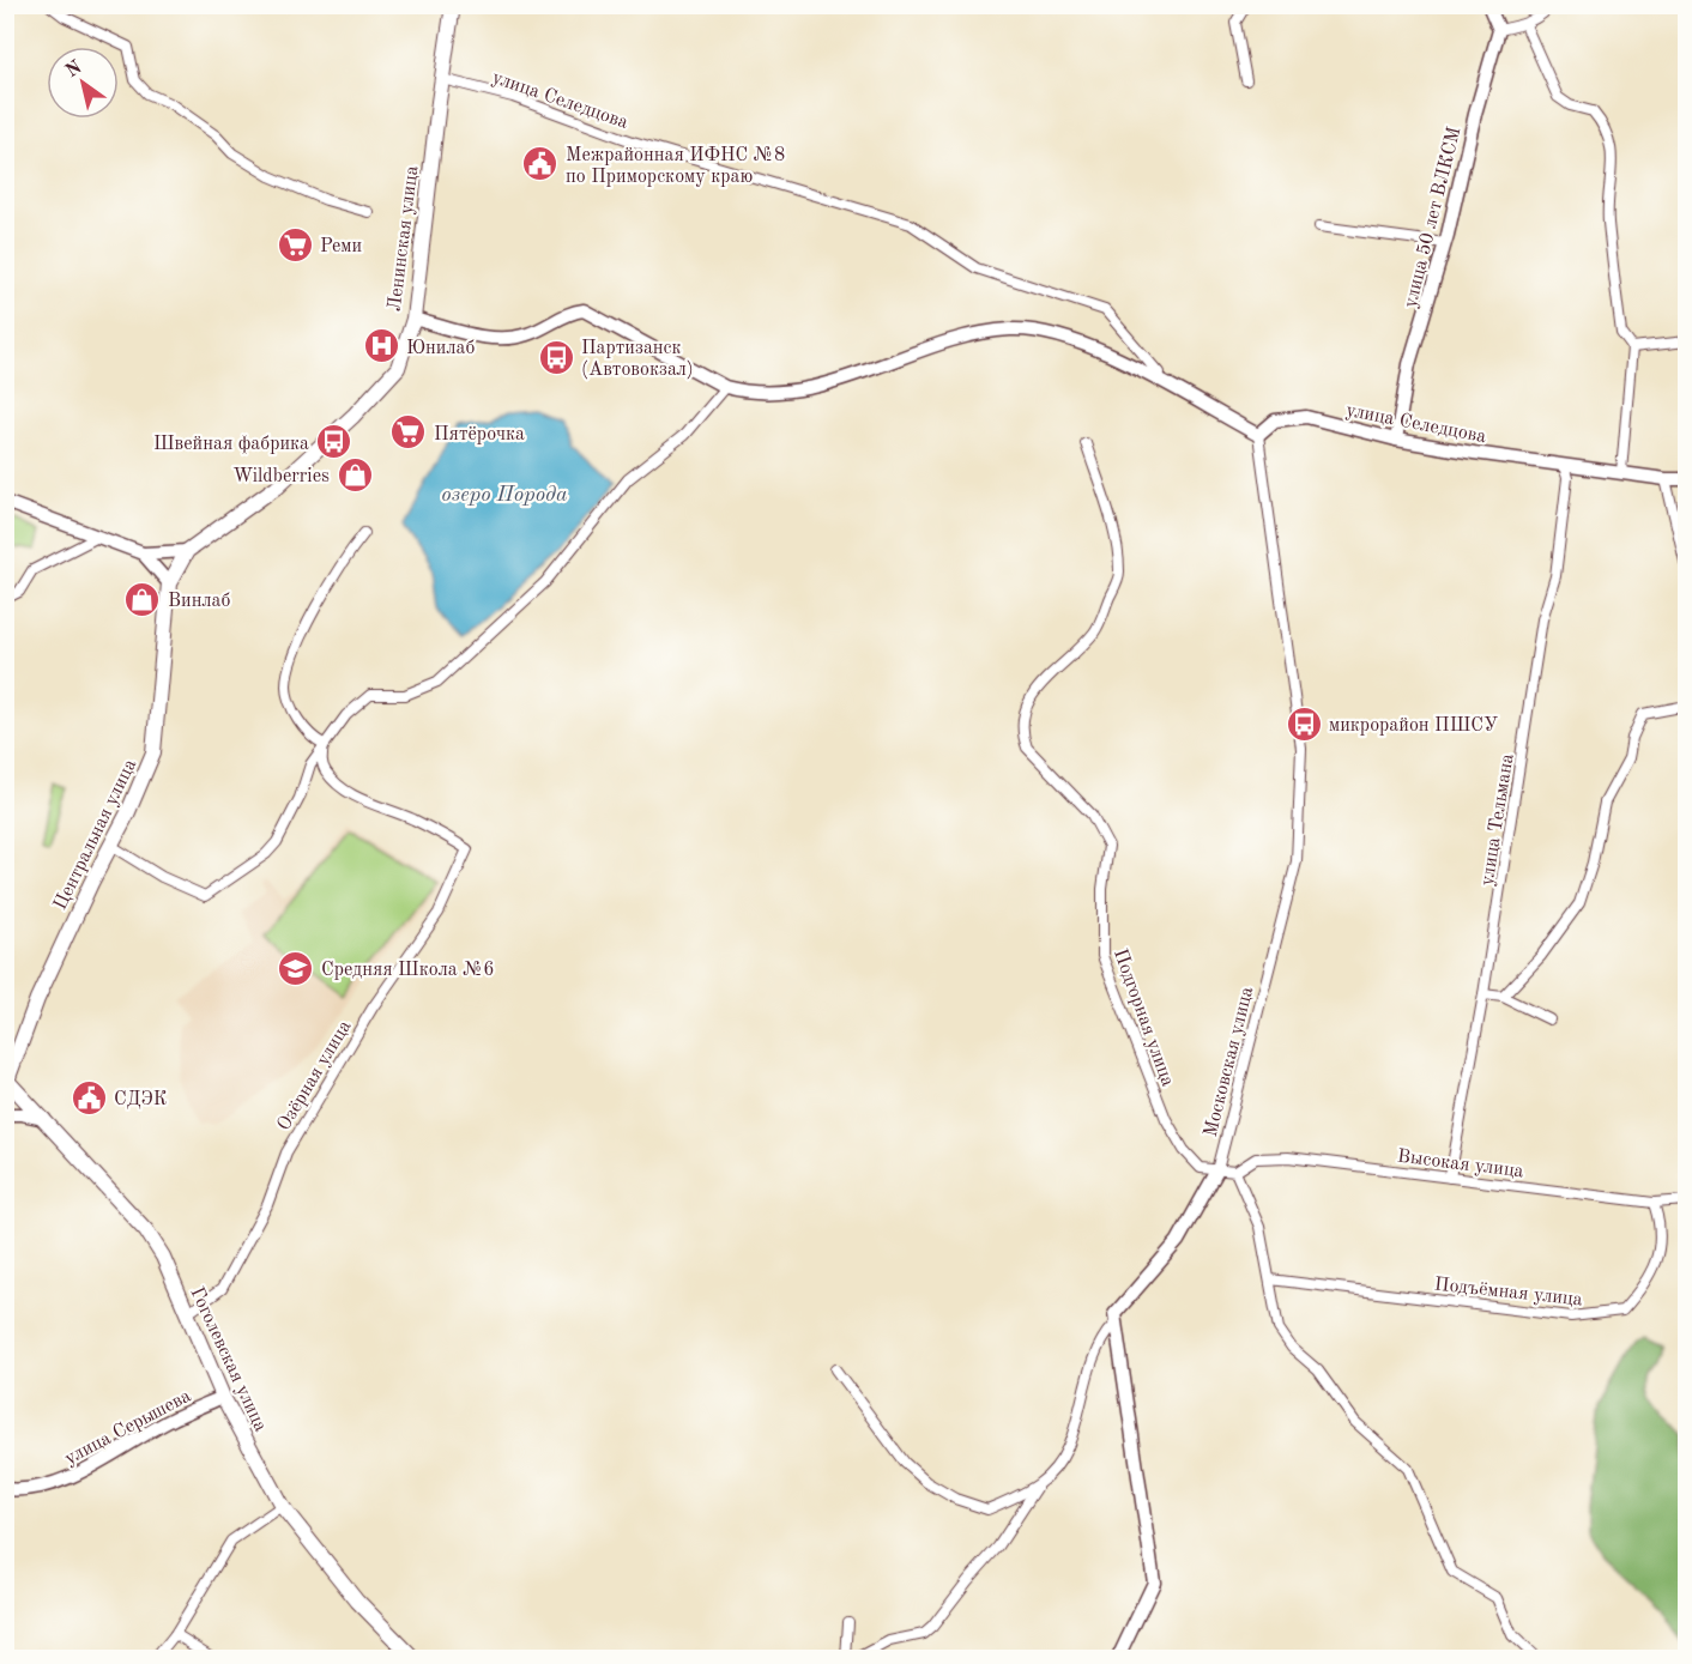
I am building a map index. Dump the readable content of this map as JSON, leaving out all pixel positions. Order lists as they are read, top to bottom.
{
  "streets": {
    "main road": ["Ленинская улица", "Центральная улица", "Гоголевская улица"],
    "street": [
      "улица Селедцова",
      "улица 50 лет ВЛКСМ",
      "улица Тельмана",
      "Подгорная улица",
      "Московская улица",
      "Озёрная улица",
      "Высокая улица",
      "Подъёмная улица",
      "улица Серышева"
    ]
  },
  "crossings": [
    ["улица Селедцова", "улица 50 лет ВЛКСМ"],
    ["улица Селедцова", "Ленинская улица"],
    ["улица Селедцова", "улица Тельмана"],
    ["улица Селедцова", "Московская улица"],
    ["Ленинская улица", "Центральная улица"],
    ["улица Тельмана", "Высокая улица"],
    ["Центральная улица", "Гоголевская улица"],
    ["Подгорная улица", "Московская улица"],
    ["Озёрная улица", "Гоголевская улица"],
    ["Высокая улица", "Подъёмная улица"],
    ["Гоголевская улица", "улица Серышева"]
  ],
  "water": ["озеро Порода"],
  "places": {
    "public building": ["Межрайонная ИФНС №8 по Приморскому краю", "СДЭК"],
    "supermarket": ["Реми", "Пятёрочка"],
    "hospital": ["Юнилаб"],
    "bus stop": ["Партизанск (Автовокзал)", "Швейная фабрика", "микрорайон ПШСУ"],
    "shop": ["Wildberries", "Винлаб"],
    "school or university": ["Средняя Школа №6"]
  },
  "north": "top left"
}
